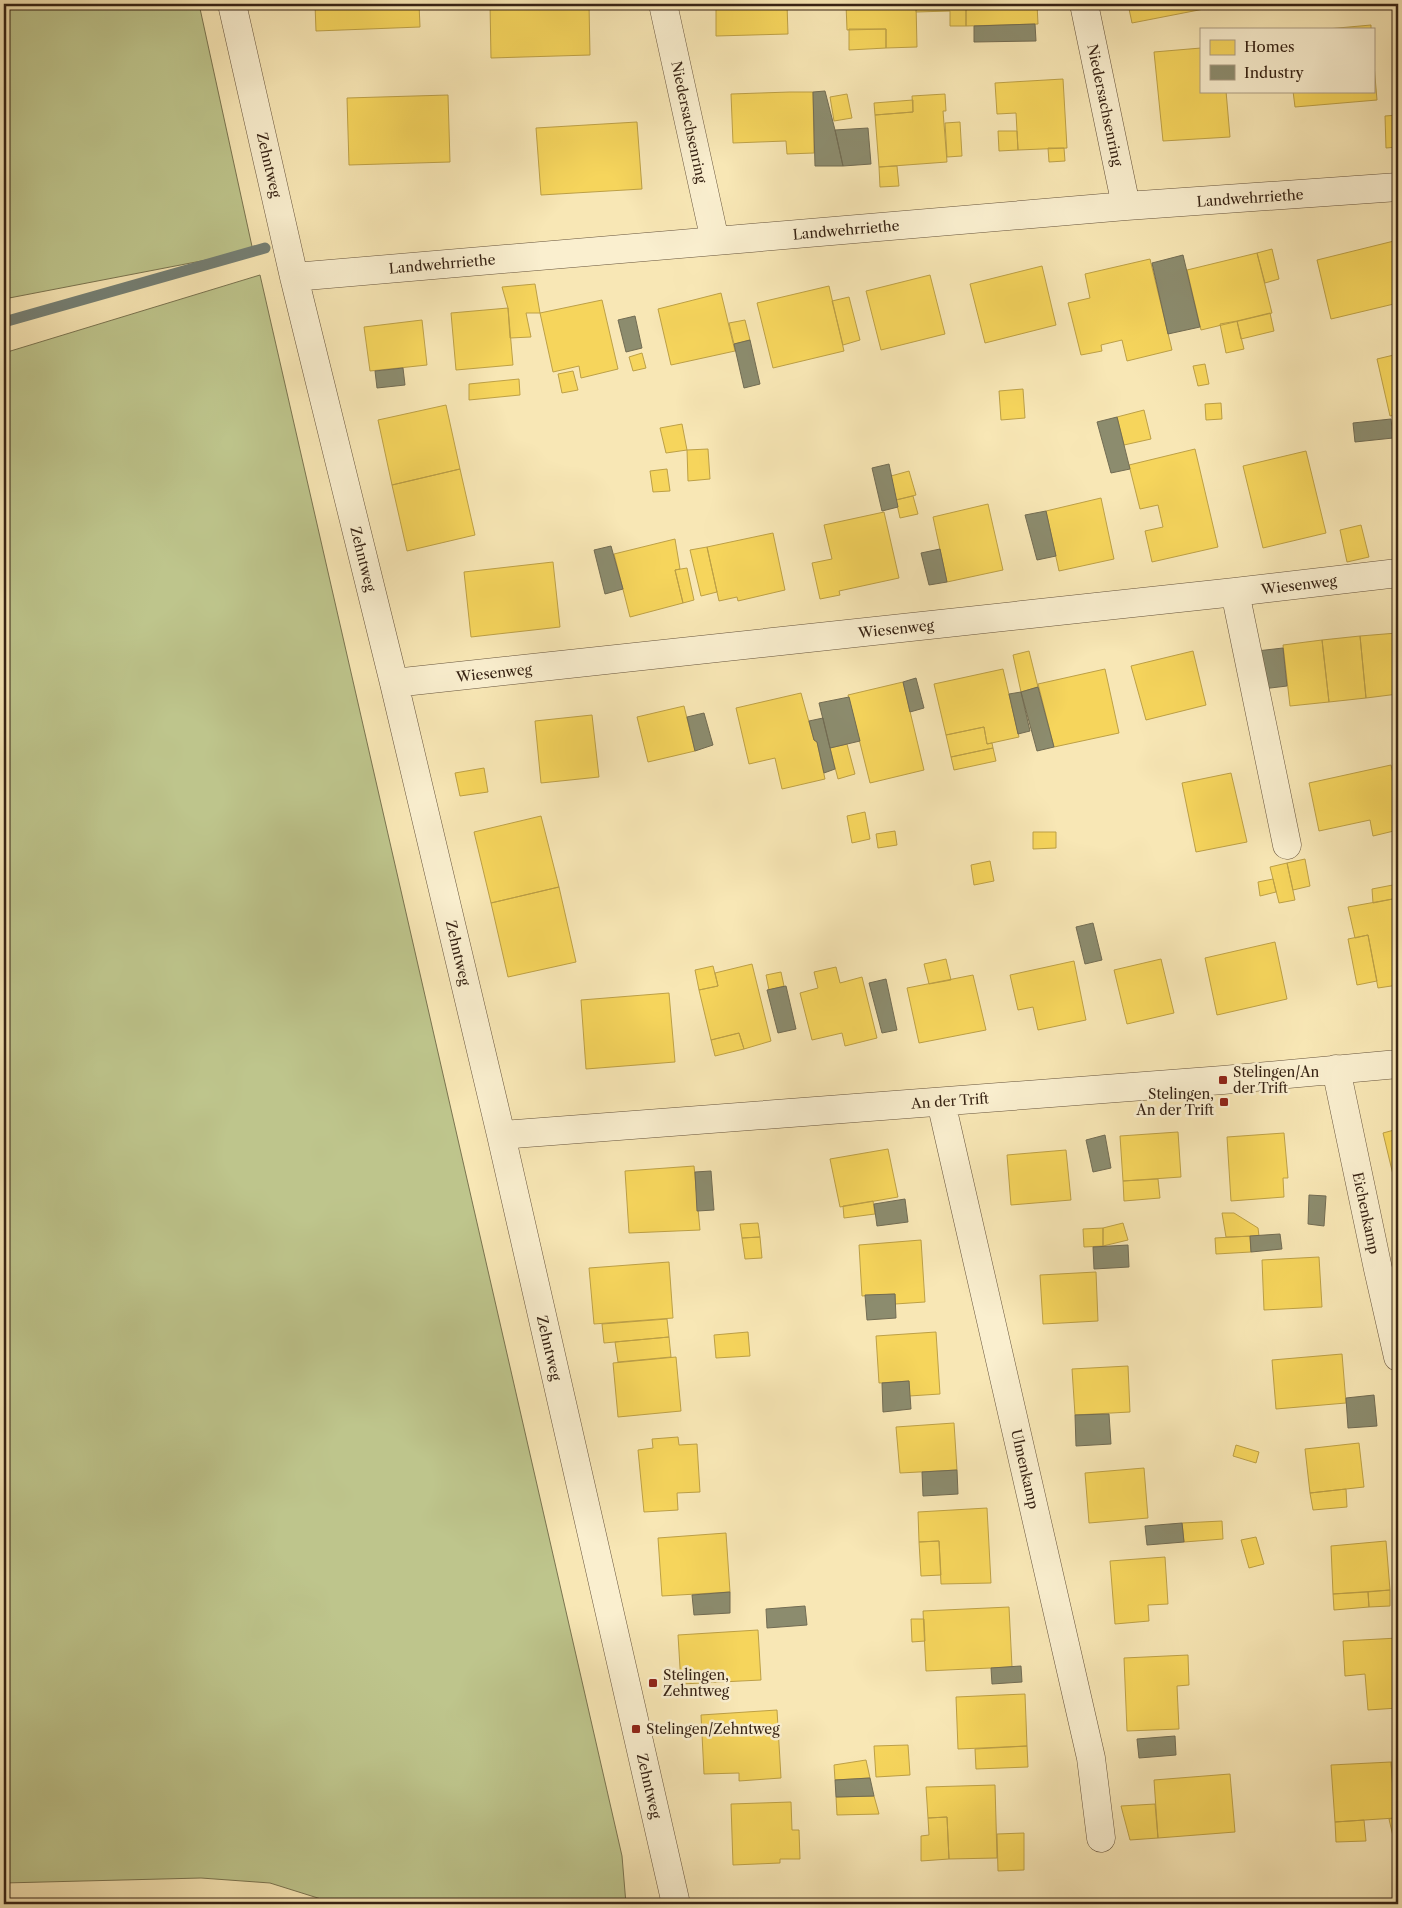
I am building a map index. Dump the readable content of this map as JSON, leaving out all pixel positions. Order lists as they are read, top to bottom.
{
  "streets": {
    "street": [
      "Niedersachsenring",
      "Zehntweg",
      "Landwehrriethe",
      "Wiesenweg",
      "An der Trift",
      "Eichenkamp",
      "Ulmenkamp"
    ]
  },
  "crossings": [
    ["Niedersachsenring", "Landwehrriethe"],
    ["Zehntweg", "Landwehrriethe"],
    ["Zehntweg", "Wiesenweg"],
    ["Zehntweg", "An der Trift"],
    ["An der Trift", "Eichenkamp"],
    ["An der Trift", "Ulmenkamp"]
  ],
  "places": {
    "transit": [
      "Stelingen/An der Trift",
      "Stelingen, An der Trift",
      "Stelingen, Zehntweg",
      "Stelingen/Zehntweg"
    ]
  },
  "legend": ["Homes", "Industry"]
}
